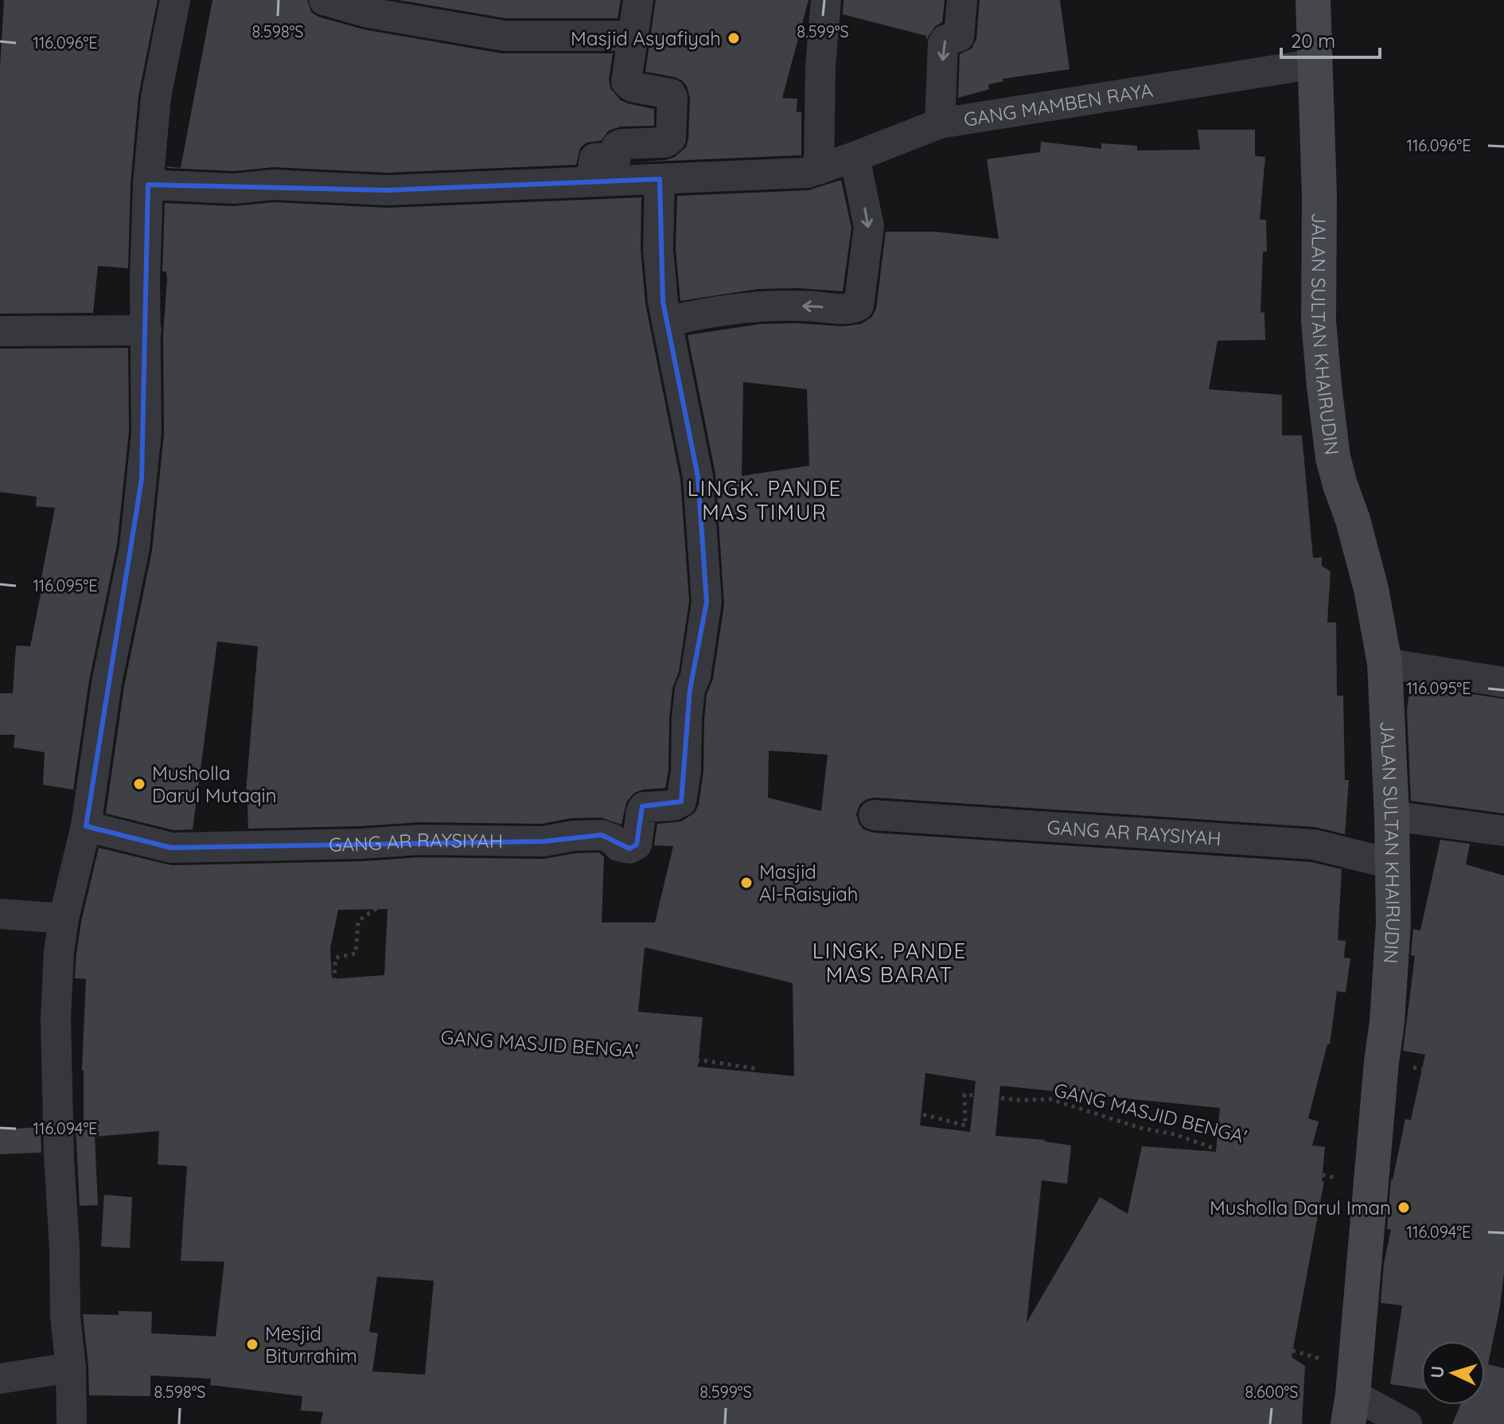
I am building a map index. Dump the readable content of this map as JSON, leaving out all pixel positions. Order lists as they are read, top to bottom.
{
  "streets": {
    "main road": ["JALAN SULTAN KHAIRUDIN"],
    "street": ["GANG MAMBEN RAYA", "GANG AR RAYSIYAH"],
    "path": ["GANG MASJID BENGA'"]
  },
  "crossings": [
    ["GANG MAMBEN RAYA", "JALAN SULTAN KHAIRUDIN"],
    ["JALAN SULTAN KHAIRUDIN", "GANG AR RAYSIYAH"],
    ["JALAN SULTAN KHAIRUDIN", "GANG MASJID BENGA'"],
    ["GANG AR RAYSIYAH", "GANG MASJID BENGA'"]
  ],
  "districts": ["LINGK. PANDE MAS TIMUR", "LINGK. PANDE MAS BARAT"],
  "places": [
    "Masjid Asyafiyah",
    "Musholla Darul Mutaqin",
    "Masjid Al-Raisyiah",
    "Musholla Darul Iman",
    "Mesjid Biturrahim"
  ],
  "scale_bar": "20 m",
  "north": "left",
  "coordinates": [
    "8.598°S",
    "8.599°S",
    "116.096°E",
    "116.095°E",
    "116.094°E",
    "8.600°S"
  ]
}
